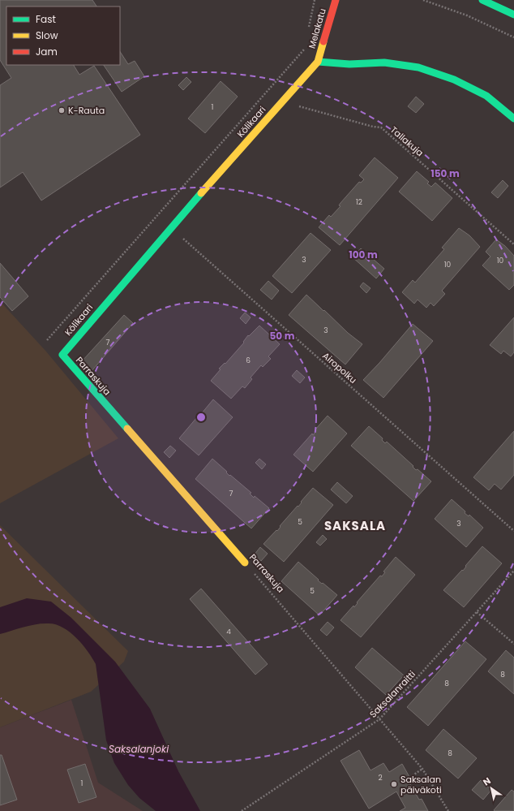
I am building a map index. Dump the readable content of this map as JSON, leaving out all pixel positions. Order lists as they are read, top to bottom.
{
  "streets": {
    "street": ["Melakatu", "Kölikaari", "Parraskuja"],
    "path": ["Tallakuja", "Airopolku", "Saksalanraitti"]
  },
  "crossings": [
    ["Melakatu", "Kölikaari"],
    ["Kölikaari", "Tallakuja"],
    ["Kölikaari", "Airopolku"],
    ["Kölikaari", "Parraskuja"],
    ["Parraskuja", "Saksalanraitti"]
  ],
  "districts": ["SAKSALA"],
  "water": ["Saksalanjoki"],
  "places": ["K-Rauta", "Saksalan päiväkoti"],
  "house_numbers": [
    "1",
    "12",
    "3",
    "10",
    "10",
    "3",
    "7",
    "6",
    "7",
    "5",
    "3",
    "5",
    "4",
    "8",
    "8",
    "8",
    "2",
    "1"
  ],
  "legend": ["Fast", "Slow", "Jam"],
  "north": "top left",
  "rings": ["150 m", "100 m", "50 m"]
}
